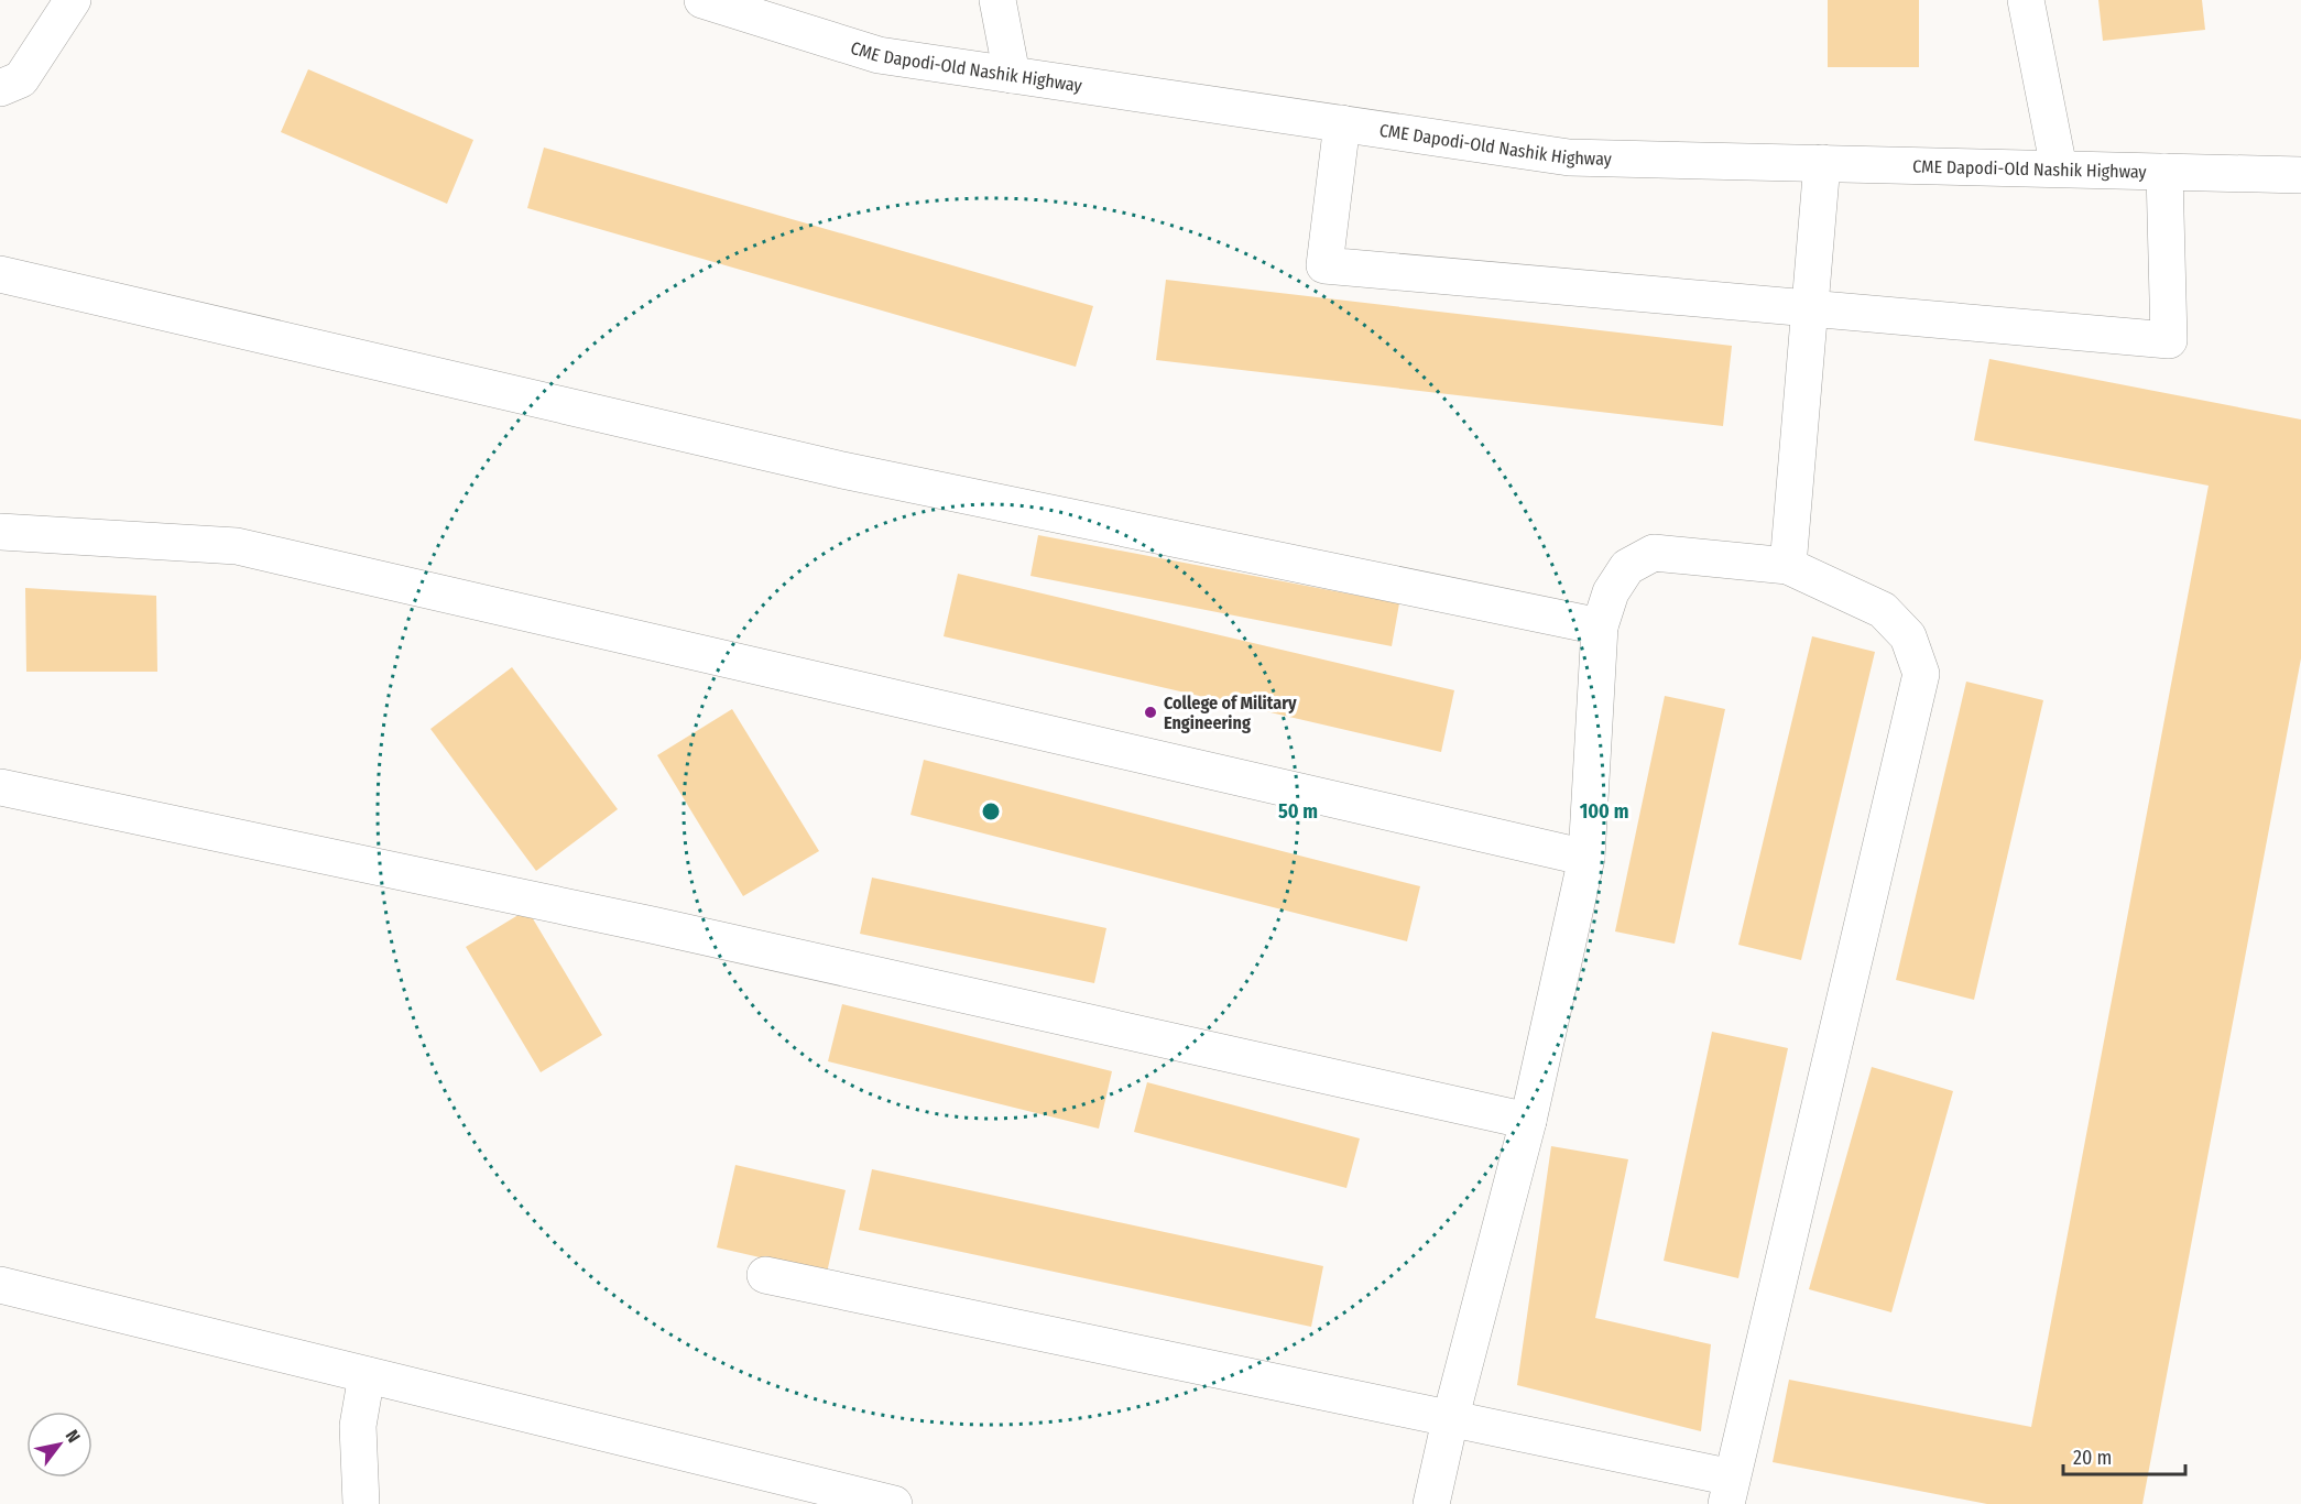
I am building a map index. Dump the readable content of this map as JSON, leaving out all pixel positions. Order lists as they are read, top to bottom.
{
  "streets": {
    "lane": ["CME Dapodi-Old Nashik Highway"]
  },
  "places": ["College of Military Engineering"],
  "scale_bar": "20 m",
  "north": "top right",
  "rings": ["50 m", "100 m"]
}
